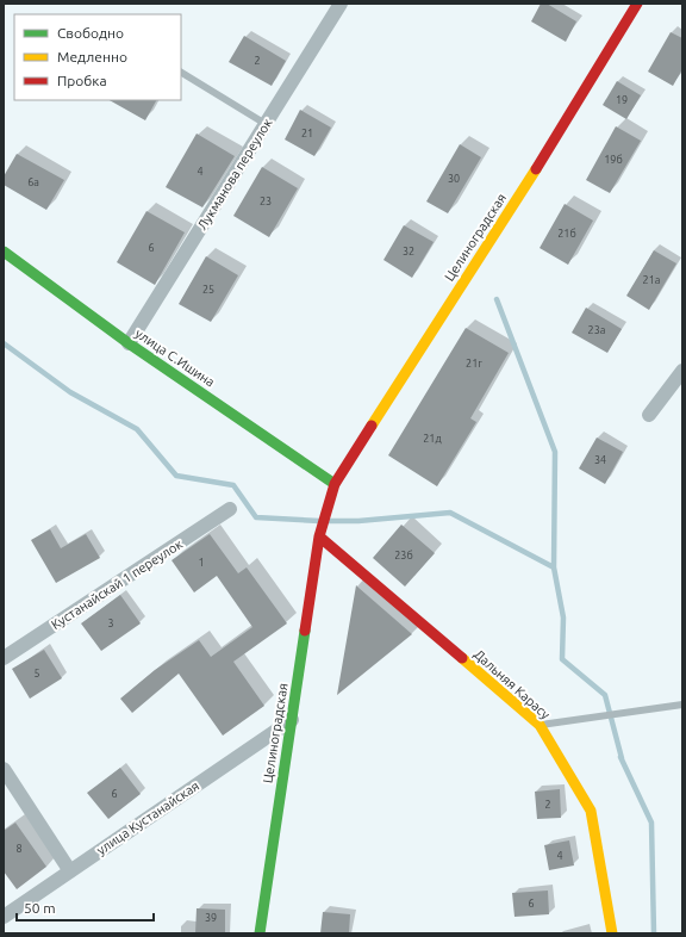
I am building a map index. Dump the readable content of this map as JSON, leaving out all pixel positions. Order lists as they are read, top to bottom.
{
  "streets": {
    "street": [
      "Лукманова переулок",
      "Целиноградская",
      "улица С.Ишина",
      "Кустанайскай 1 переулок",
      "Дальняя Карасу",
      "улица Кустанайская"
    ]
  },
  "crossings": [
    ["Лукманова переулок", "улица С.Ишина"],
    ["Целиноградская", "улица С.Ишина"],
    ["Целиноградская", "Дальняя Карасу"],
    ["Целиноградская", "улица Кустанайская"]
  ],
  "house_numbers": [
    "2",
    "19",
    "21",
    "19б",
    "4",
    "30",
    "6а",
    "23",
    "21б",
    "6",
    "32",
    "21а",
    "25",
    "23а",
    "21г",
    "21д",
    "34",
    "23б",
    "1",
    "3",
    "5",
    "6",
    "2",
    "8",
    "4",
    "6",
    "39"
  ],
  "legend": ["Свободно", "Медленно", "Пробка"],
  "scale_bar": "50 m"
}
